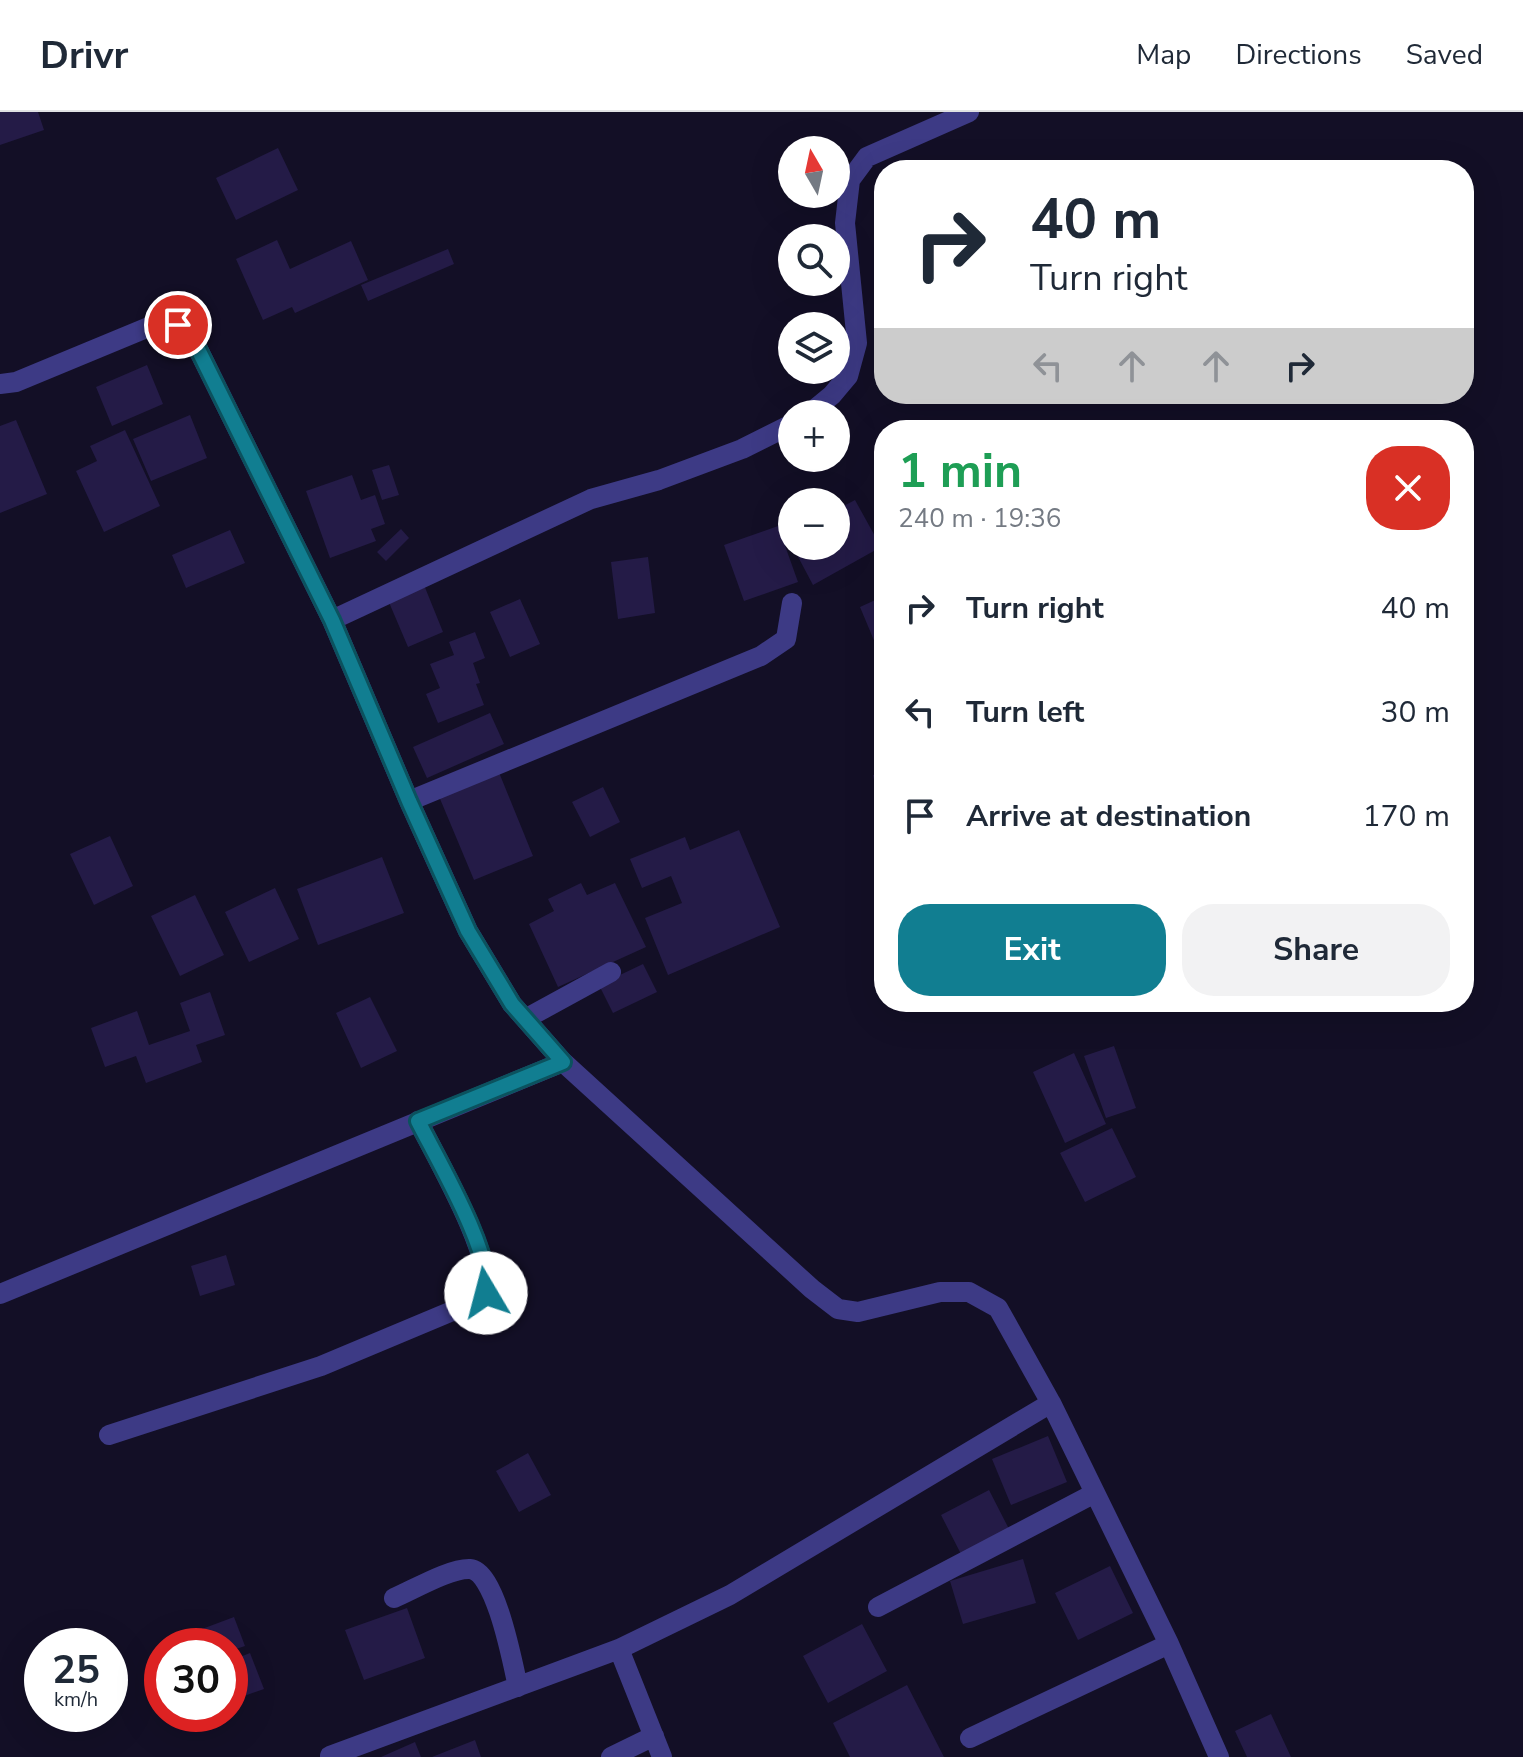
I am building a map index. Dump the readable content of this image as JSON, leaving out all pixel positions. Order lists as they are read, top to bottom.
{
  "north": "top",
  "page": {
    "header": "Drivr",
    "nav": ["Map", "Directions", "Saved"],
    "map_buttons": ["+", "−"],
    "turn": ["40 m", "Turn right"],
    "heading": ["1 min", "240 m · 19:36"],
    "list": [
      {
        "name": "Turn right",
        "value": "40 m"
      },
      {
        "name": "Turn left",
        "value": "30 m"
      },
      {
        "name": "Arrive at destination",
        "value": "170 m"
      }
    ],
    "buttons": ["Exit", "Share"],
    "speed": "25 km/h",
    "limit": "30"
  }
}
